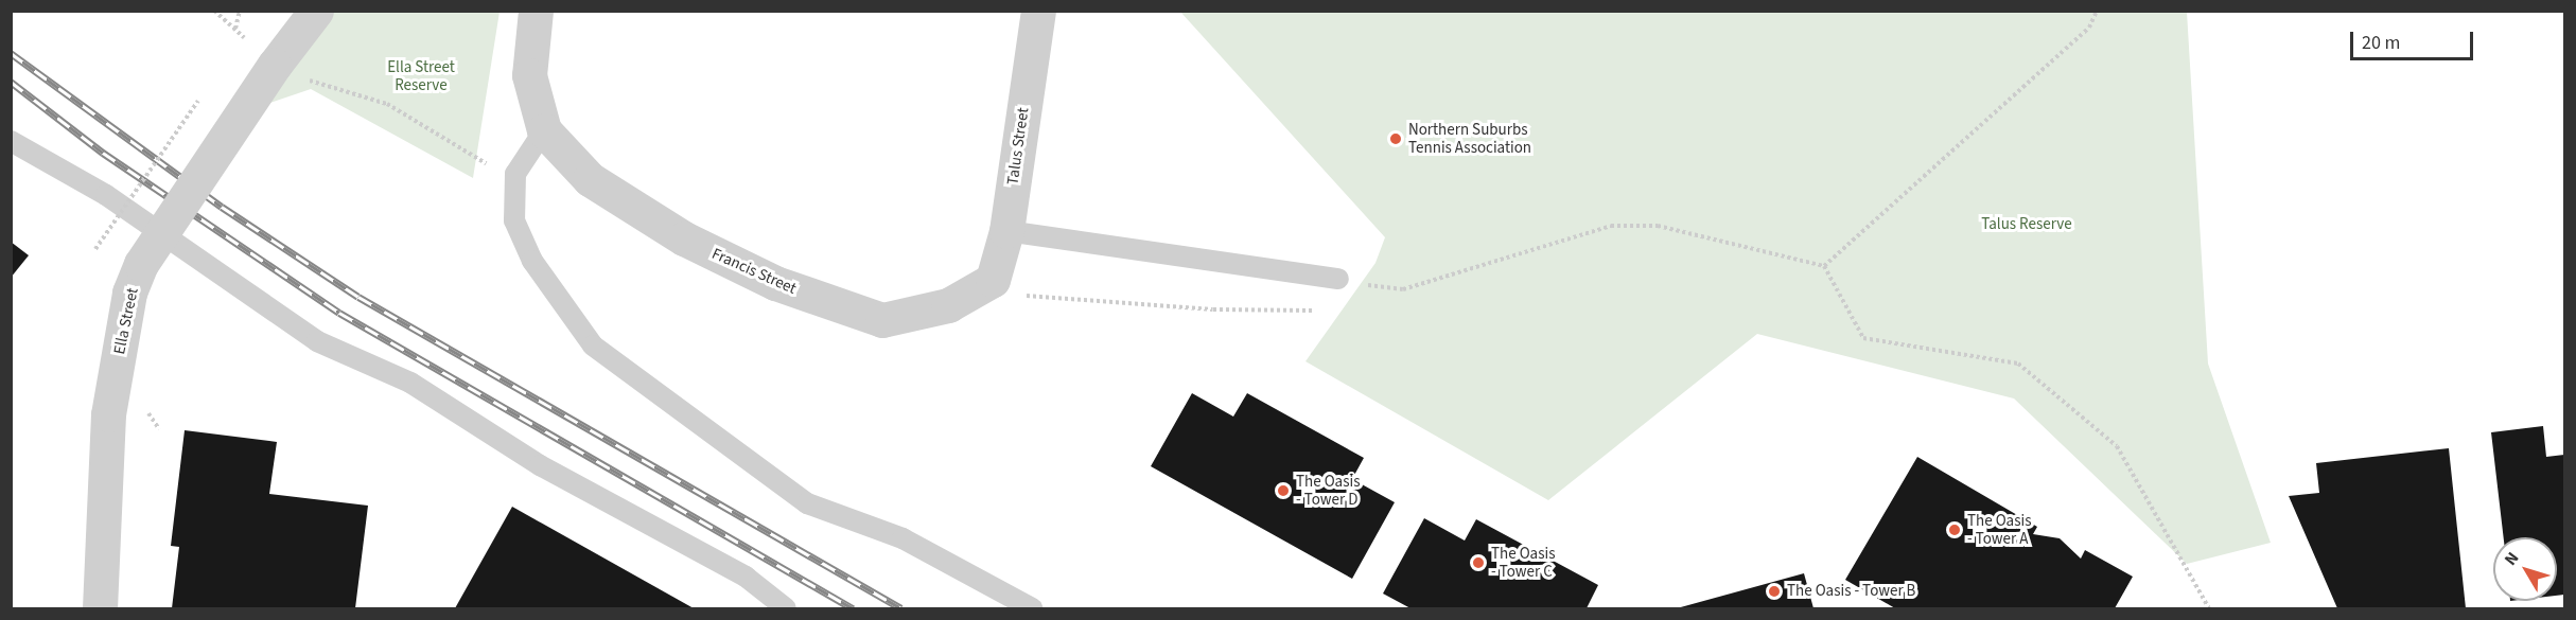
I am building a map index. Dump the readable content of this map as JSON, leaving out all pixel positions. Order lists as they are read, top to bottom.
{
  "streets": {
    "street": ["Talus Street", "Francis Street", "Ella Street"]
  },
  "crossings": [
    ["Talus Street", "Francis Street"]
  ],
  "parks": ["Ella Street Reserve", "Talus Reserve"],
  "places": [
    "Northern Suburbs Tennis Association",
    "The Oasis - Tower D",
    "The Oasis - Tower A",
    "The Oasis - Tower C",
    "The Oasis - Tower B"
  ],
  "scale_bar": "20 m",
  "north": "top left"
}
